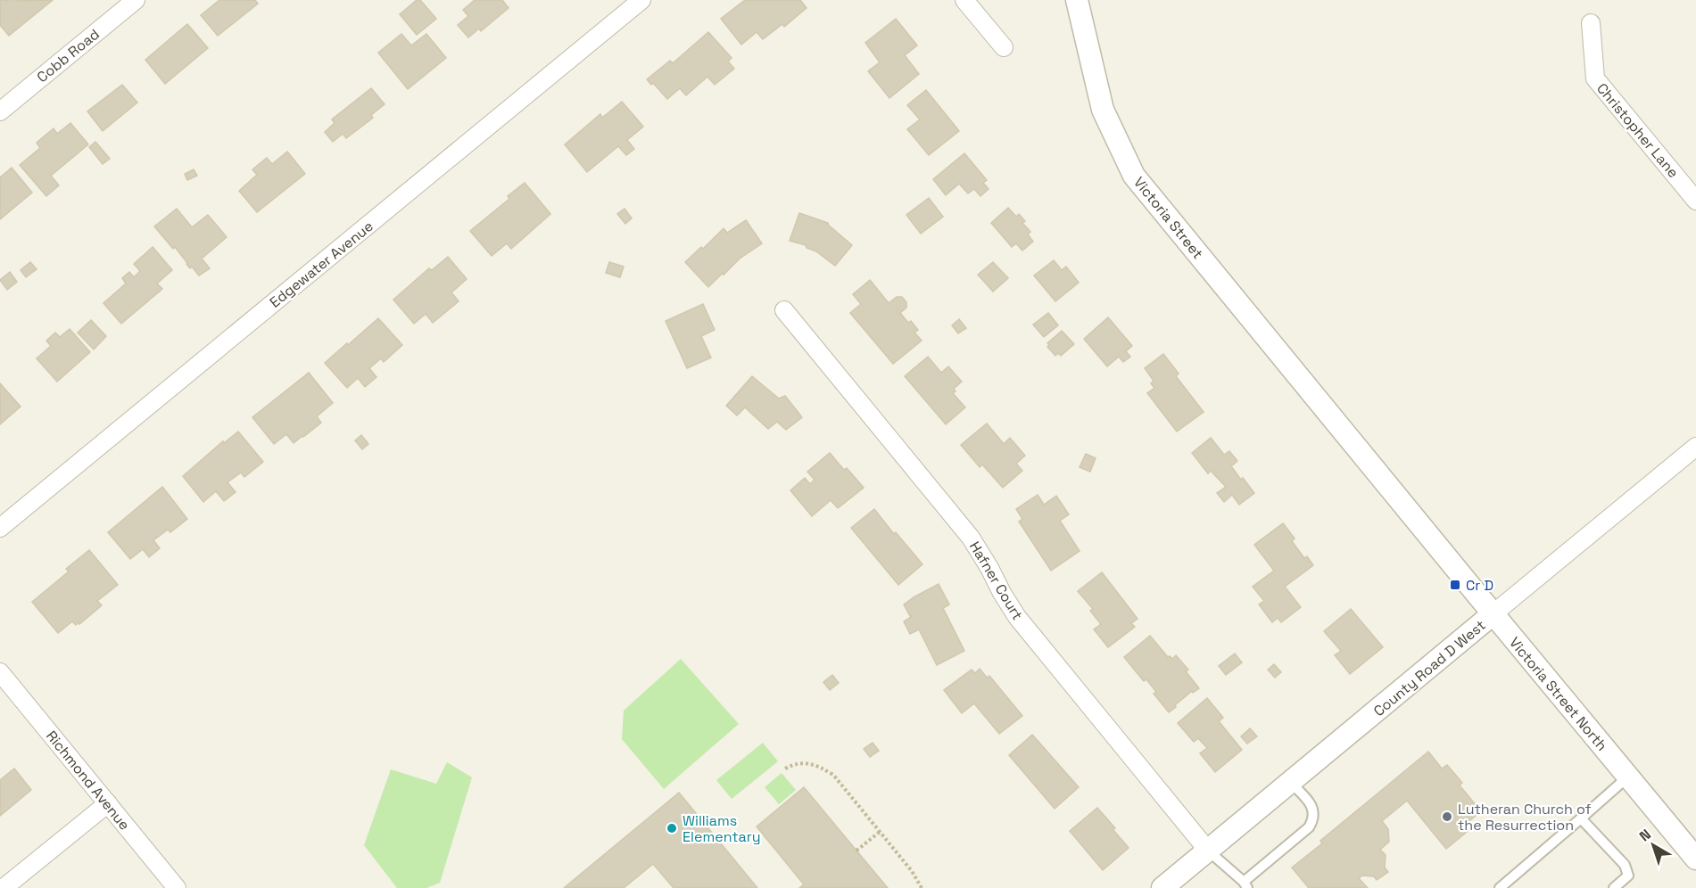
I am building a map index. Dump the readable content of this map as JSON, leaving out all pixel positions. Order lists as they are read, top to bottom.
{
  "streets": {
    "street": [
      "Cobb Road",
      "Christopher Lane",
      "Victoria Street",
      "Edgewater Avenue",
      "Hafner Court",
      "County Road D West",
      "Victoria Street North",
      "Richmond Avenue"
    ]
  },
  "crossings": [
    ["Victoria Street", "Victoria Street North"],
    ["Hafner Court", "County Road D West"],
    ["County Road D West", "Victoria Street North"]
  ],
  "places": {
    "transit": ["Cr D"],
    "other": ["Lutheran Church of the Resurrection", "Williams Elementary"]
  },
  "north": "top left"
}
